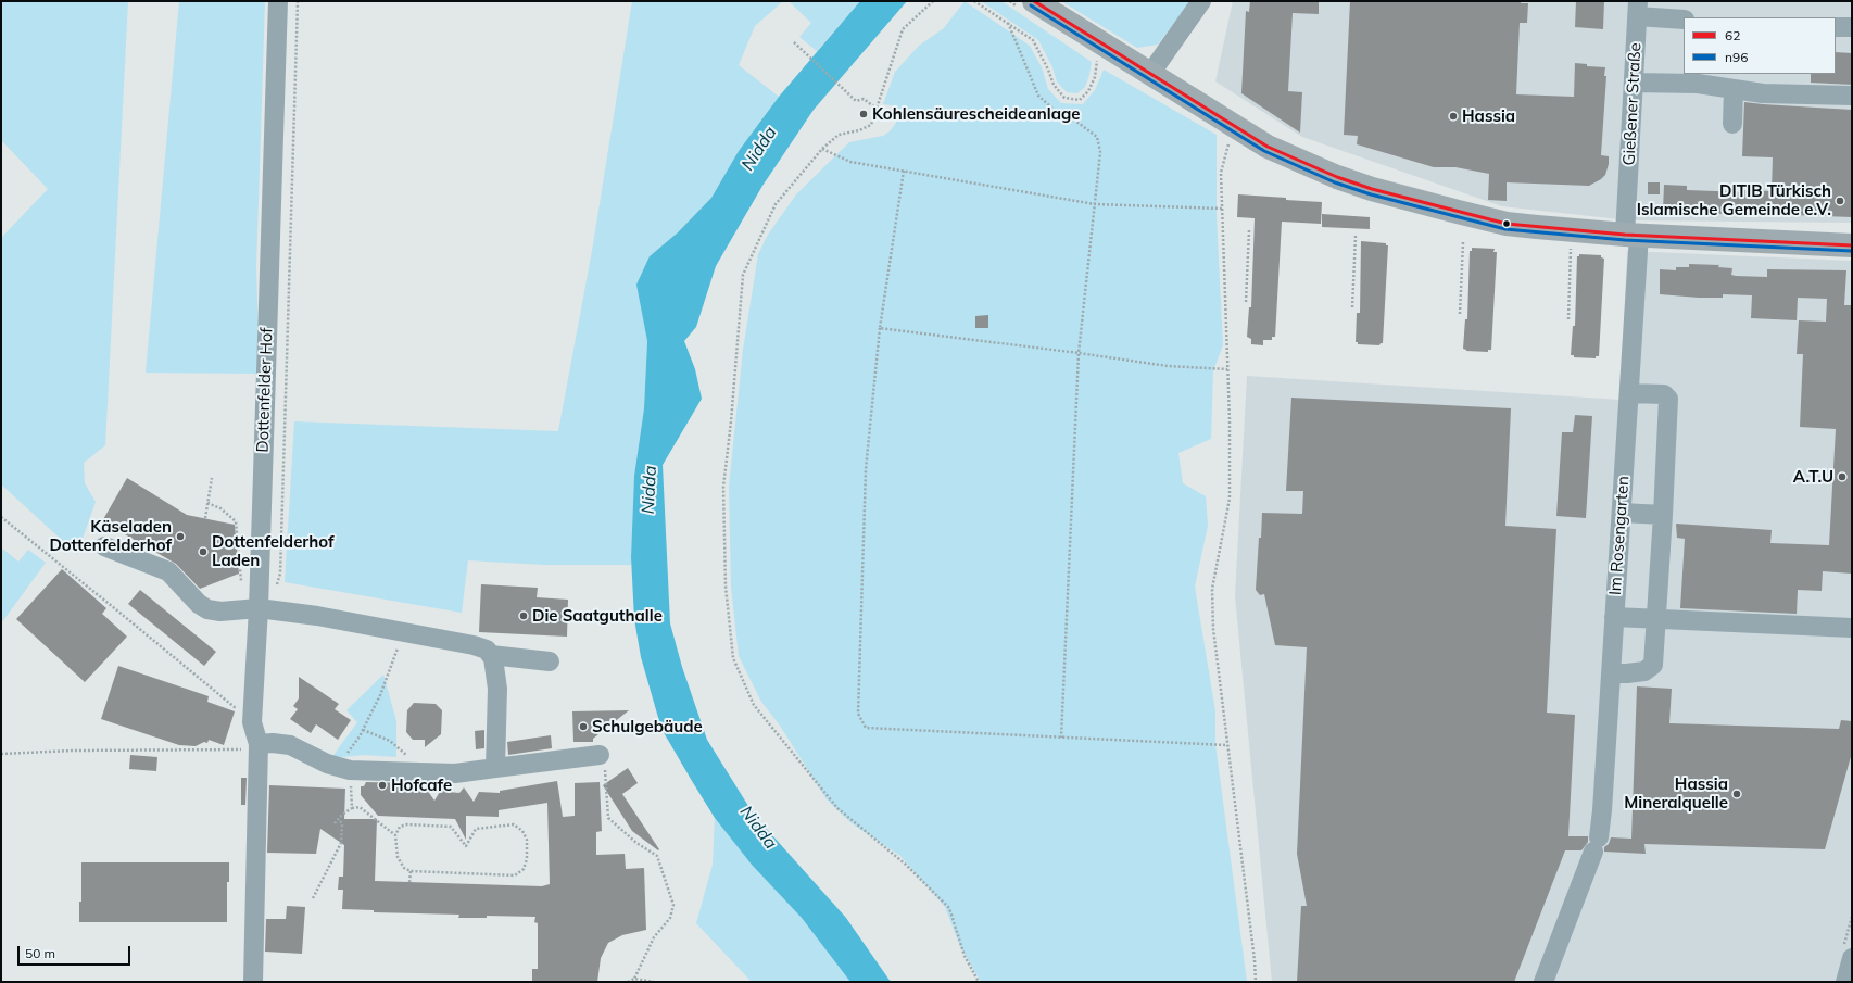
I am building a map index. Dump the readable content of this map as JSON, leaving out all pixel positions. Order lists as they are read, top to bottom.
{
  "streets": {
    "street": ["Gießener Straße", "Dottenfelder Hof", "Im Rosengarten"]
  },
  "crossings": [
    ["Gießener Straße", "Im Rosengarten"]
  ],
  "water": ["Nidda"],
  "places": [
    "Kohlensäurescheideanlage",
    "Hassia",
    "DITIB Türkisch Islamische Gemeinde e.V.",
    "A.T.U",
    "Käseladen Dottenfelderhof",
    "Dottenfelderhof Laden",
    "Die Saatguthalle",
    "Schulgebäude",
    "Hofcafe",
    "Hassia Mineralquelle"
  ],
  "lines": ["transit line 62", "transit line n96"],
  "legend": ["62", "n96"],
  "scale_bar": "50 m"
}
